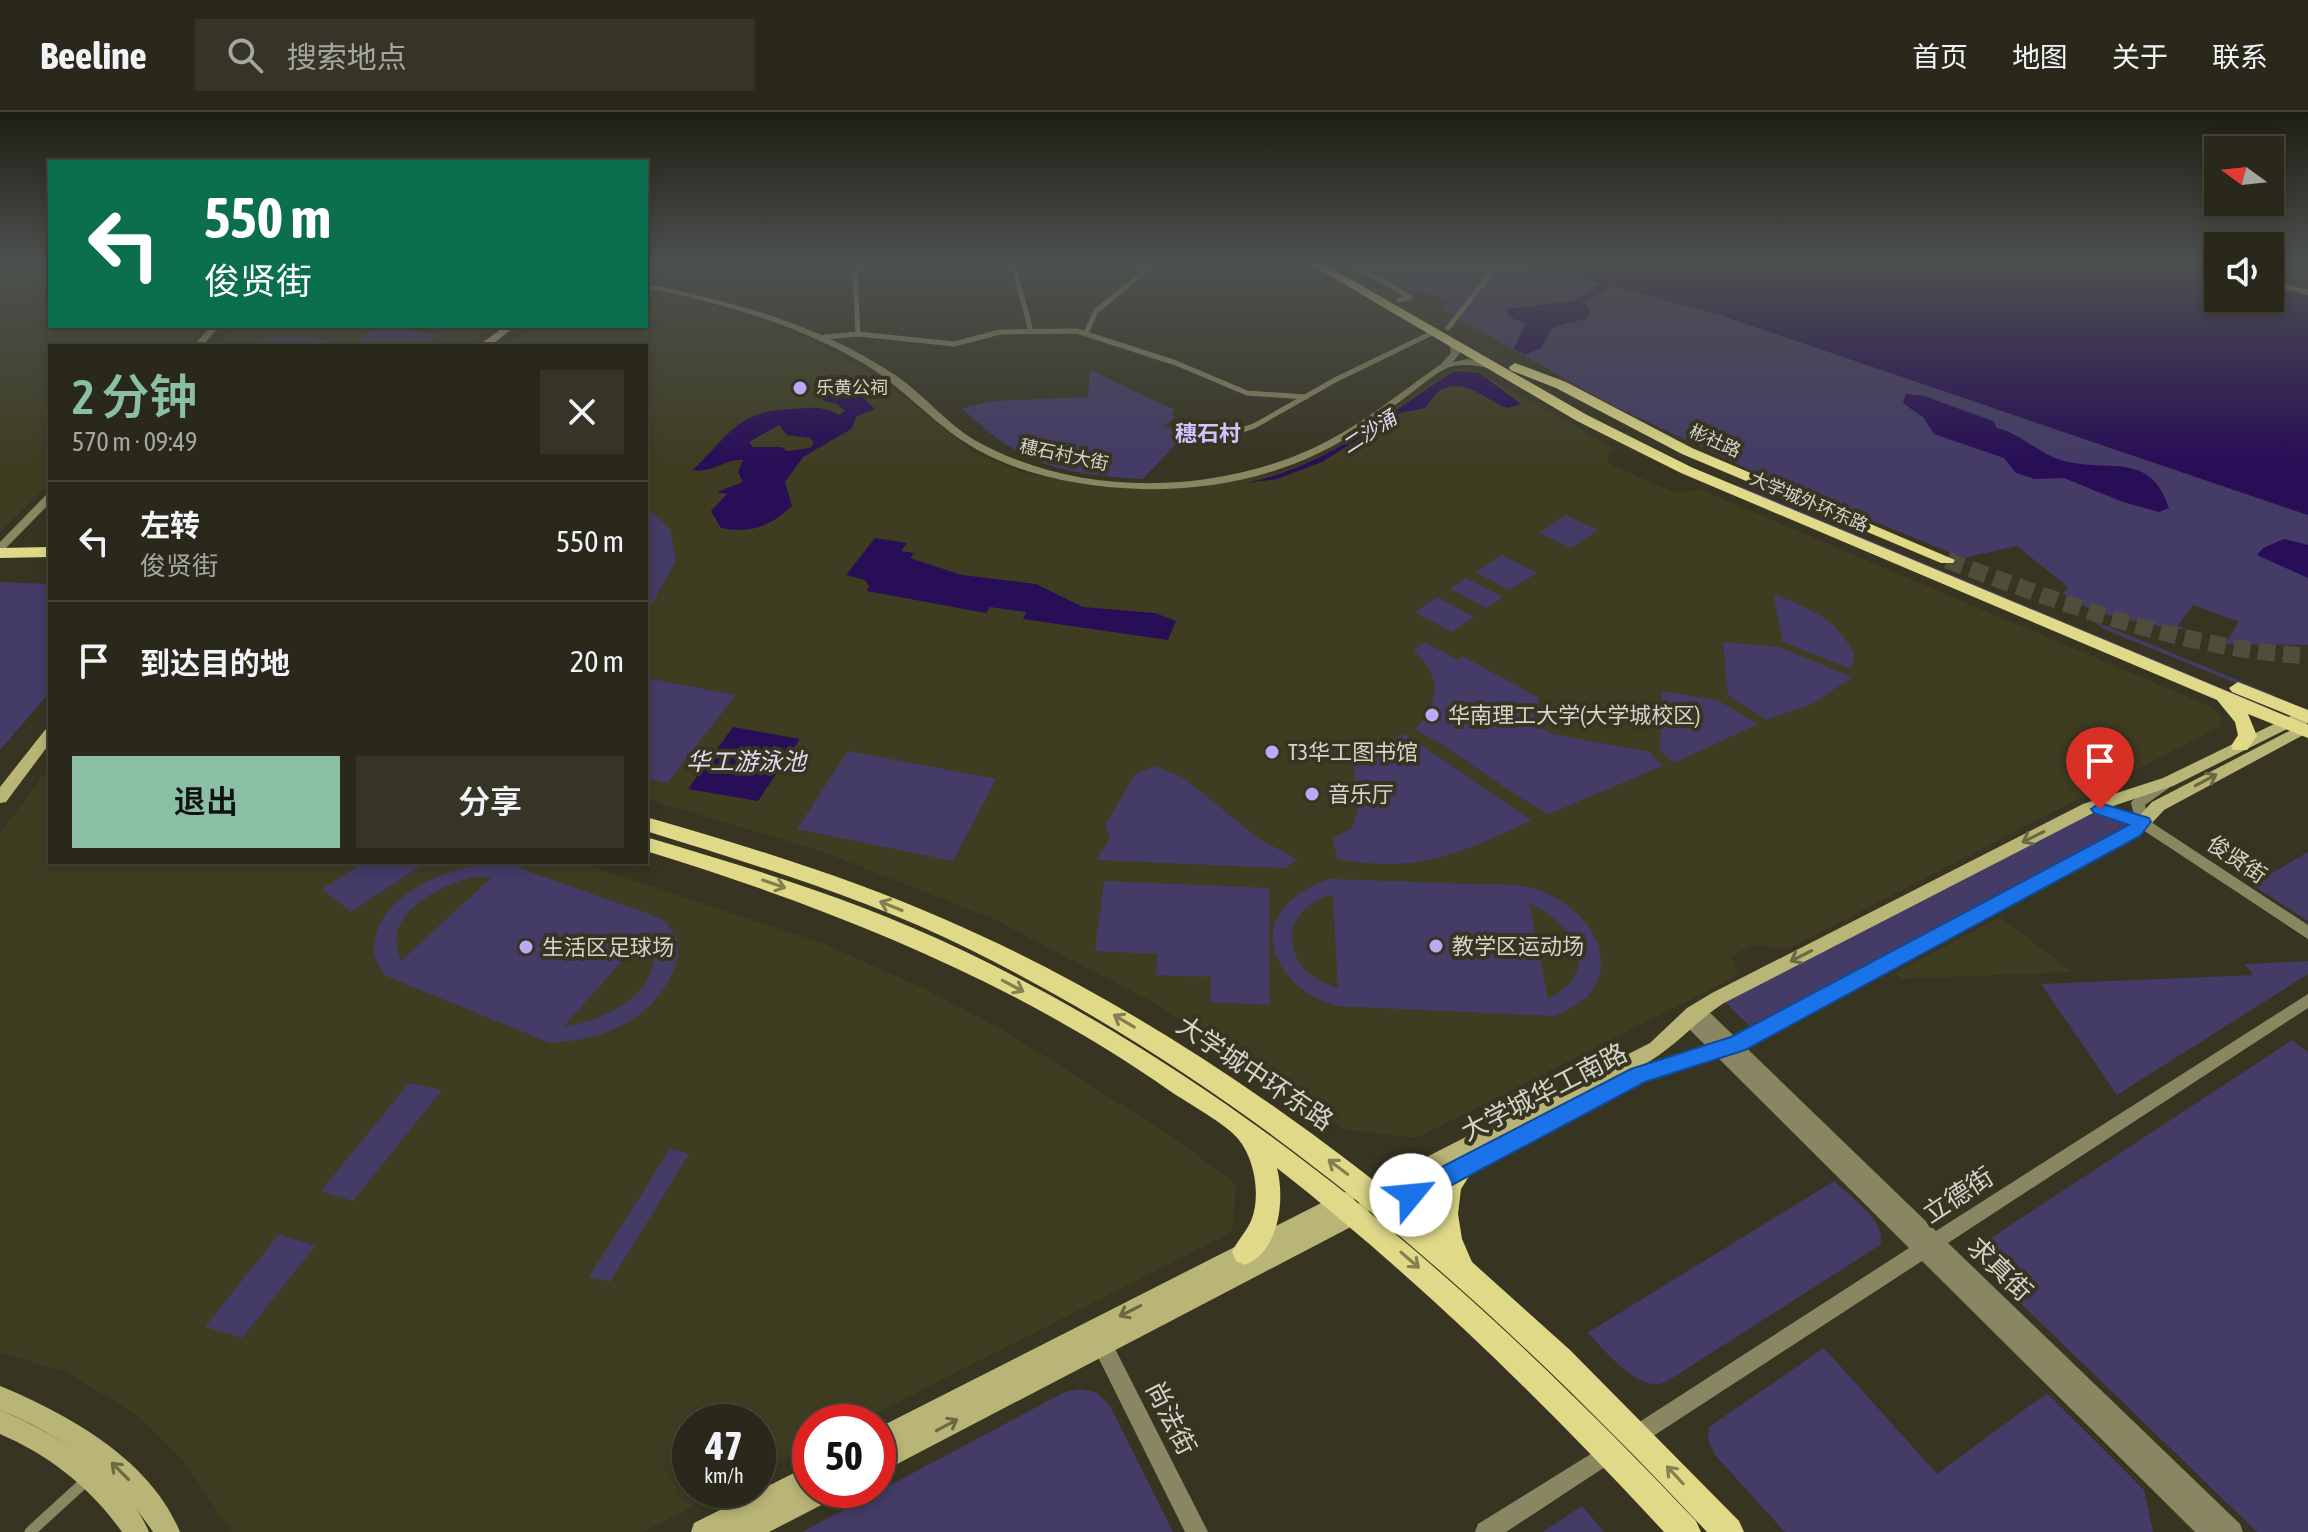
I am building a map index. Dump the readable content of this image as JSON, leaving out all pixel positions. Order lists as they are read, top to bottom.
{
  "streets": {
    "main road": [
      "彬社路",
      "大学城外环东路",
      "大学城中环东路",
      "大学城华工南路"
    ],
    "street": [
      "穗石村大街",
      "俊贤街",
      "立德街",
      "求真街",
      "尚法街"
    ]
  },
  "crossings": [
    ["彬社路", "大学城外环东路"],
    ["大学城外环东路", "大学城华工南路"],
    ["俊贤街", "大学城华工南路"],
    ["大学城中环东路", "大学城华工南路"],
    ["大学城中环东路", "立德街"],
    ["大学城华工南路", "求真街"],
    ["大学城华工南路", "尚法街"],
    ["立德街", "求真街"]
  ],
  "districts": ["穗石村"],
  "water": ["二沙涌", "华工游泳池"],
  "places": [
    "乐黄公祠",
    "华南理工大学(大学城校区)",
    "T3华工图书馆",
    "音乐厅",
    "教学区运动场",
    "生活区足球场"
  ],
  "north": "left",
  "page": {
    "header": "Beeline",
    "search": "搜索地点",
    "nav": [
      "首页",
      "地图",
      "关于",
      "联系"
    ],
    "turn": ["550 m", "俊贤街"],
    "heading": ["2 分钟", "570 m · 09:49"],
    "list": [
      {
        "name": "左转",
        "note": "俊贤街",
        "value": "550 m"
      },
      {
        "name": "到达目的地",
        "value": "20 m"
      }
    ],
    "buttons": ["退出", "分享"],
    "speed": "47 km/h",
    "limit": "50"
  }
}
